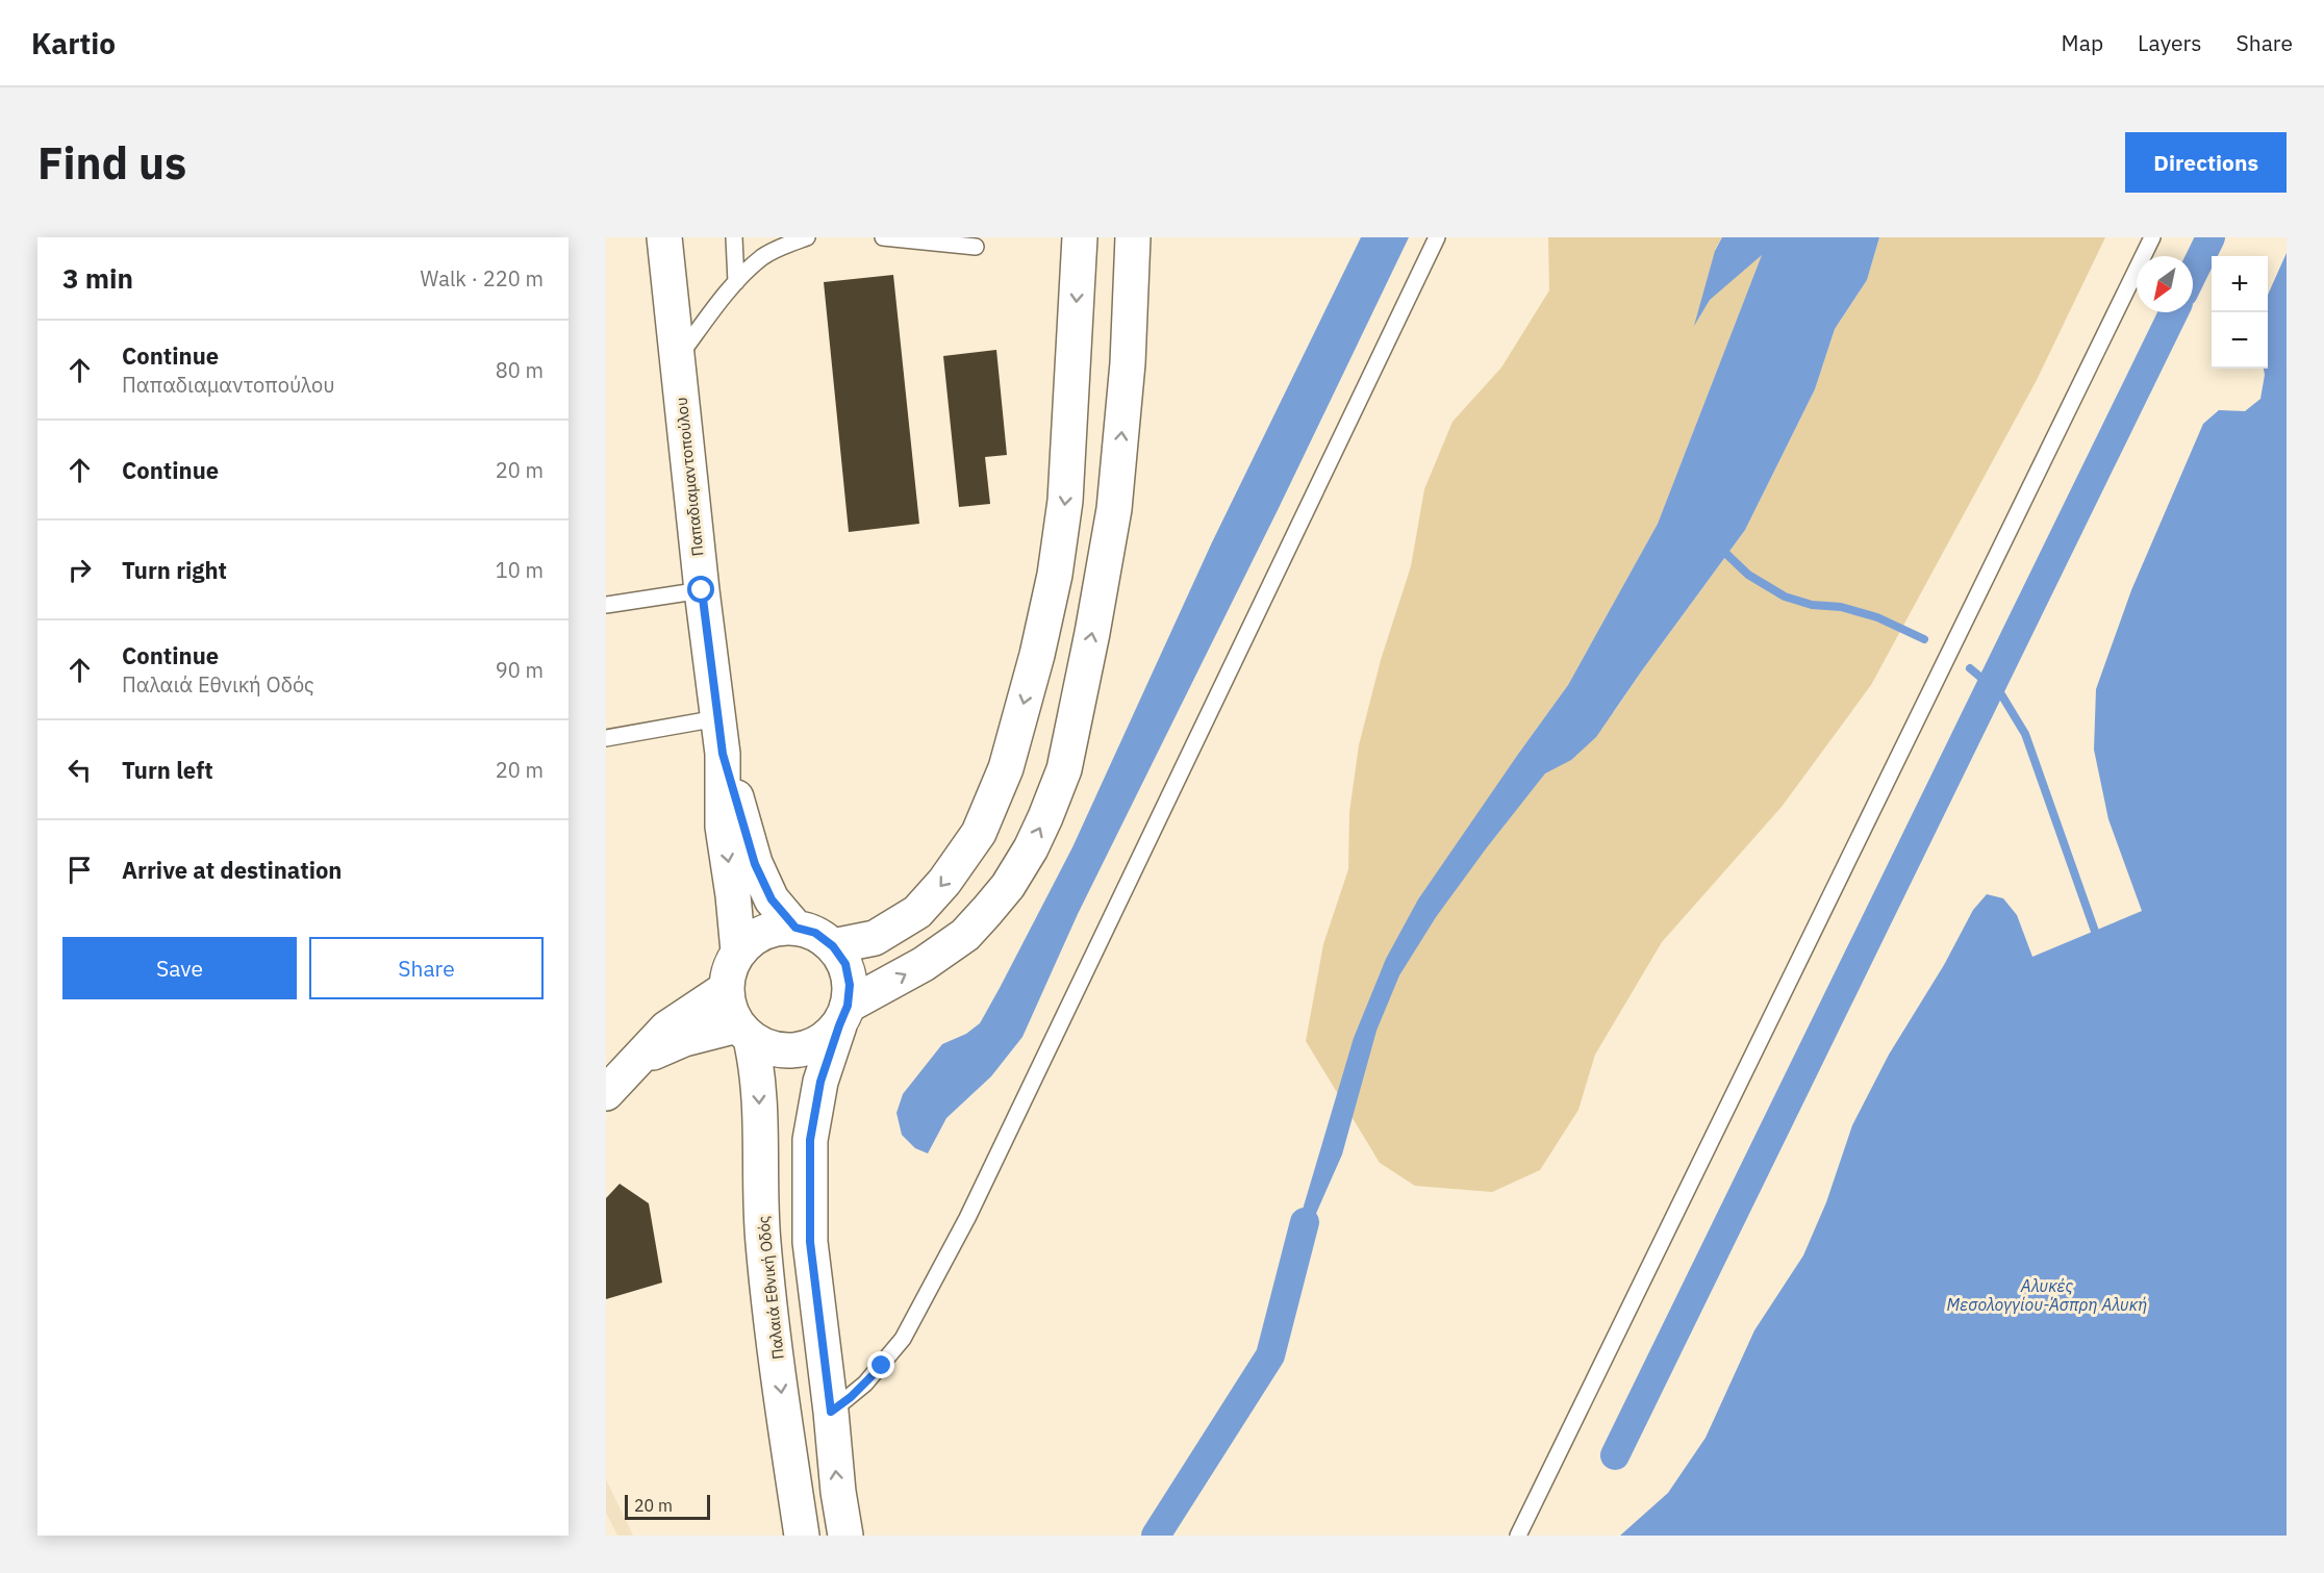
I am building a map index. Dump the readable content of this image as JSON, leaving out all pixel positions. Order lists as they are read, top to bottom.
{
  "streets": {
    "main road": ["Παπαδιαμαντοπούλου", "Παλαιά Εθνική Οδός"]
  },
  "crossings": [
    ["Παπαδιαμαντοπούλου", "Παλαιά Εθνική Οδός"]
  ],
  "water": ["Αλυκές Μεσολογγίου-Άσπρη Αλυκή"],
  "scale_bar": "20 m",
  "north": "bottom left",
  "page": {
    "header": "Kartio",
    "nav": ["Map", "Layers", "Share"],
    "buttons": [
      "Directions",
      ["Save", "Share"]
    ],
    "title": "Find us",
    "heading": ["3 min", "Walk · 220 m"],
    "map_buttons": ["+", "−"],
    "list": [
      ["Continue", "Παπαδιαμαντοπούλου", "80 m"],
      ["Continue", "20 m"],
      ["Turn right", "10 m"],
      ["Continue", "Παλαιά Εθνική Οδός", "90 m"],
      ["Turn left", "20 m"],
      "Arrive at destination"
    ],
    "scale": "20 m"
  }
}
